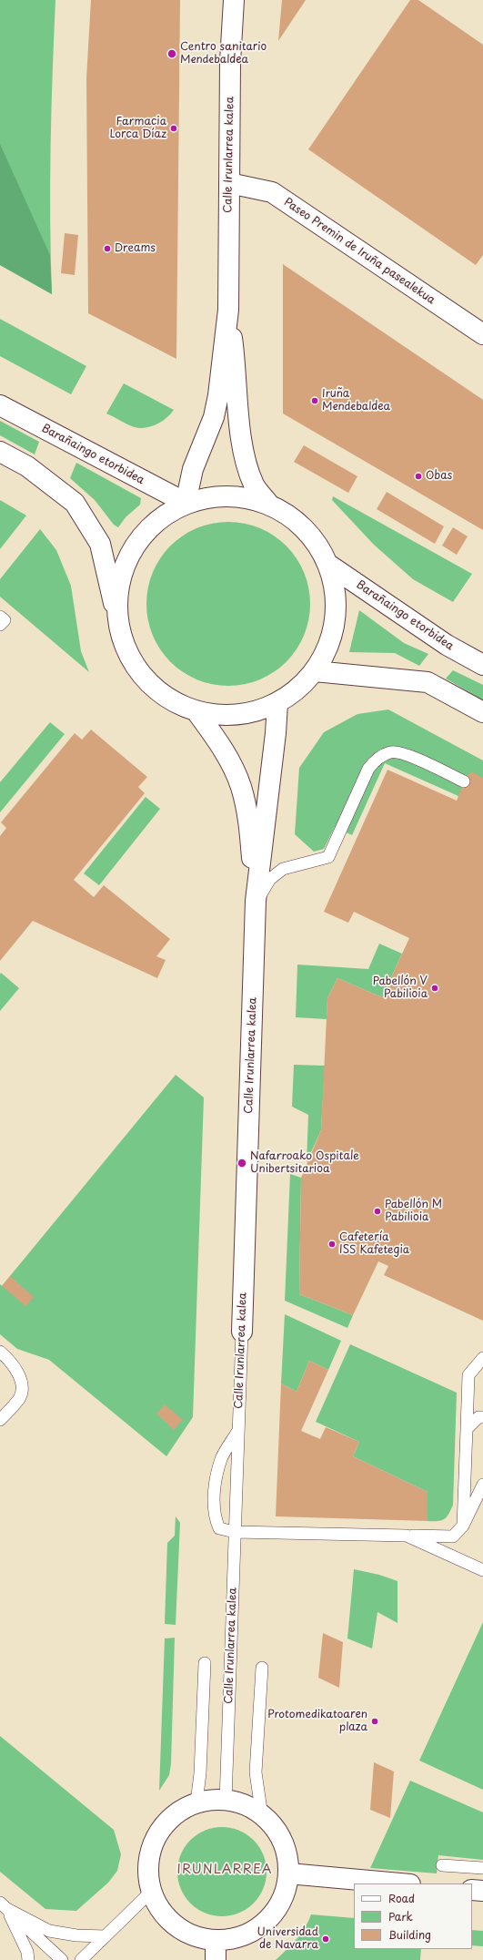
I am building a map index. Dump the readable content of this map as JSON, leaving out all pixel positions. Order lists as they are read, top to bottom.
{
  "streets": {
    "main road": ["Calle Irunlarrea kalea", "Paseo Premin de Iruña pasealekua", "Barañaingo etorbidea"]
  },
  "crossings": [
    ["Calle Irunlarrea kalea", "Paseo Premin de Iruña pasealekua"],
    ["Calle Irunlarrea kalea", "Barañaingo etorbidea"]
  ],
  "districts": ["IRUNLARREA"],
  "places": [
    "Centro sanitario Mendebaldea",
    "Farmacia Lorca Díaz",
    "Dreams",
    "Iruña Mendebaldea",
    "Obas",
    "Pabellón V Pabilioia",
    "Nafarroako Ospitale Unibertsitarioa",
    "Pabellón M Pabilioia",
    "Cafetería ISS Kafetegia",
    "Protomedikatoaren plaza",
    "Universidad de Navarra"
  ],
  "legend": ["Road", "Park", "Building"]
}
